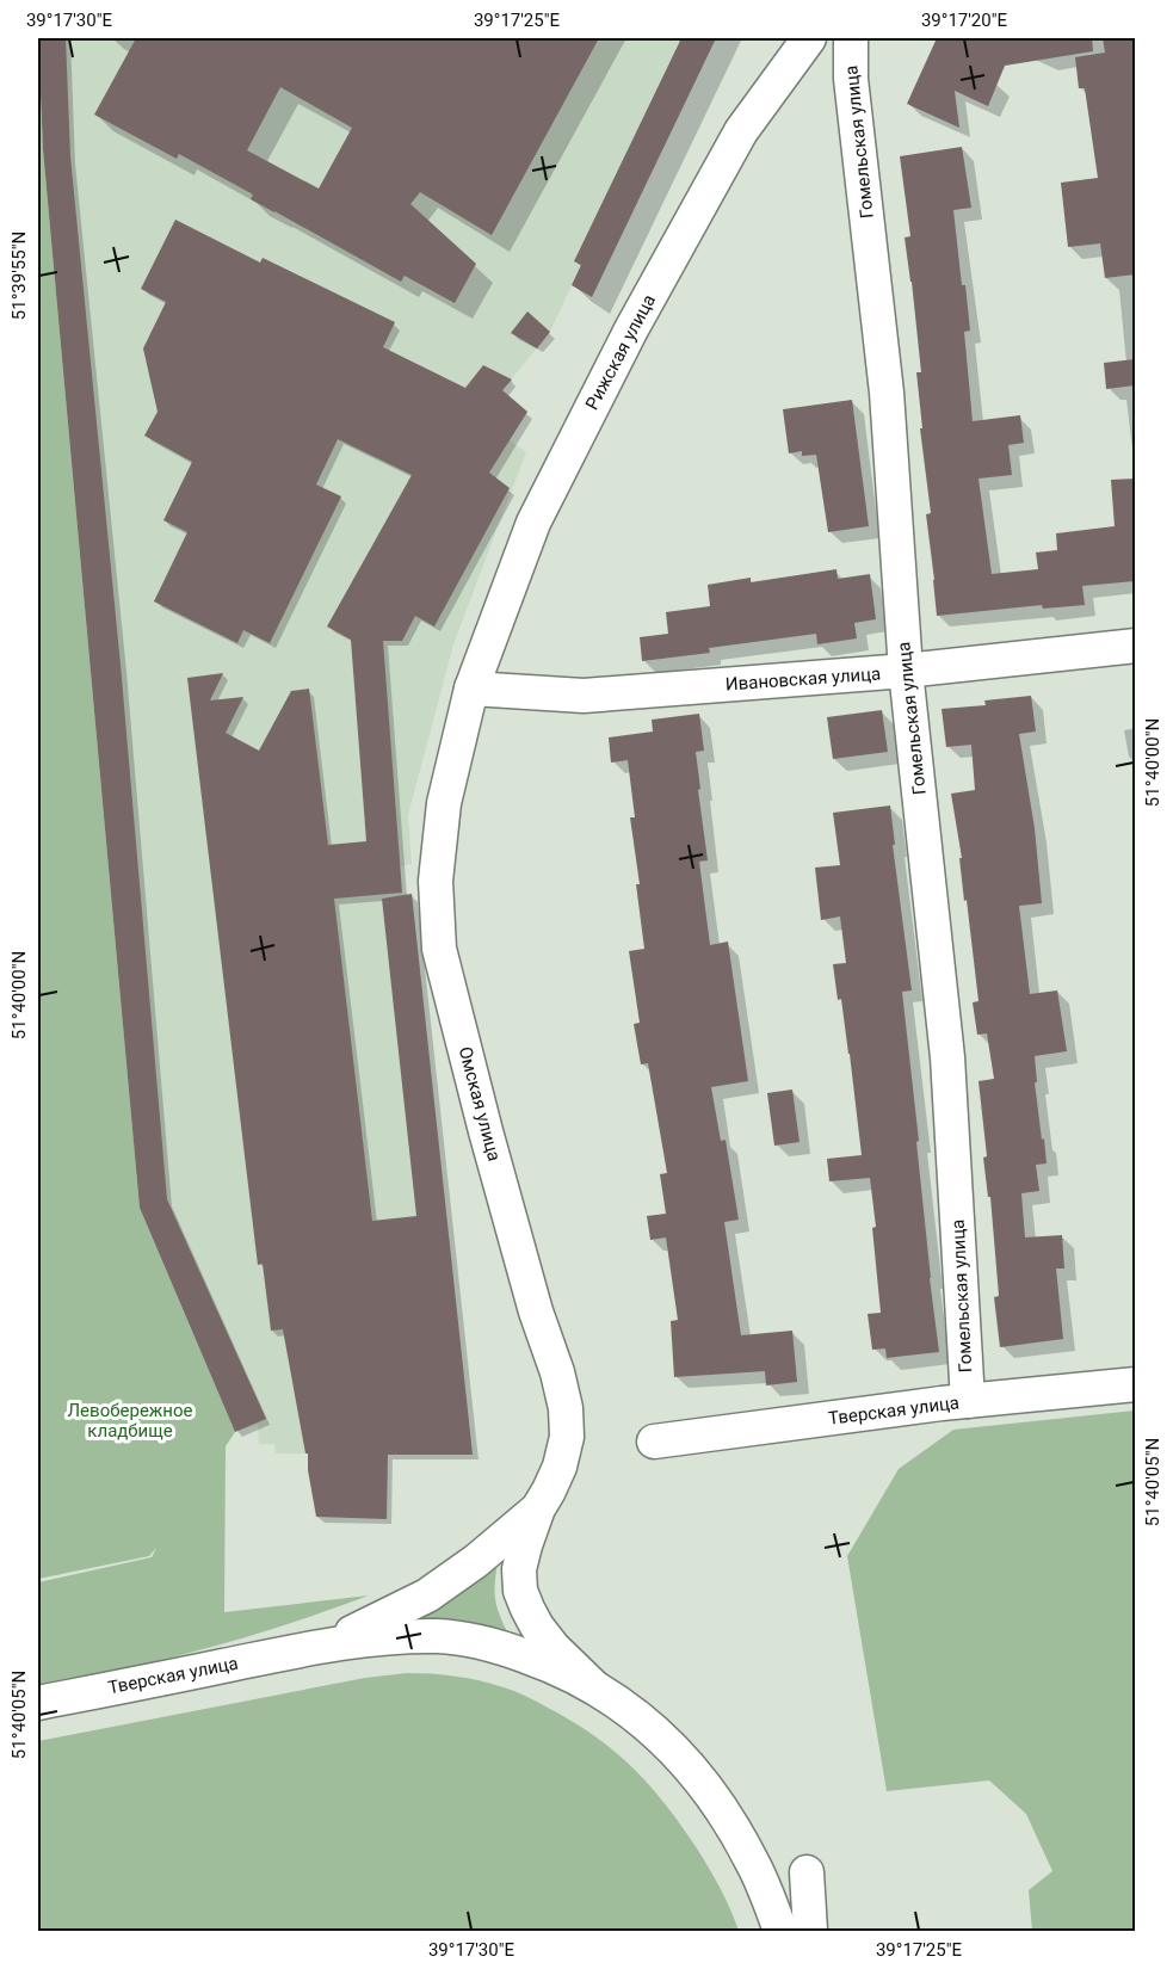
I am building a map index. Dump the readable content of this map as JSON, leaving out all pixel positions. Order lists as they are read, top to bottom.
{
  "streets": {
    "street": [
      "Гомельская улица",
      "Рижская улица",
      "Ивановская улица",
      "Омская улица",
      "Тверская улица"
    ]
  },
  "crossings": [
    ["Гомельская улица", "Ивановская улица"],
    ["Гомельская улица", "Тверская улица"],
    ["Рижская улица", "Ивановская улица"],
    ["Рижская улица", "Омская улица"],
    ["Ивановская улица", "Омская улица"]
  ],
  "parks": ["Левобережное кладбище"],
  "coordinates": [
    "39°17'30\"E",
    "39°17'25\"E",
    "39°17'20\"E",
    "51°39'55\"N",
    "51°40'00\"N",
    "51°40'05\"N"
  ]
}
